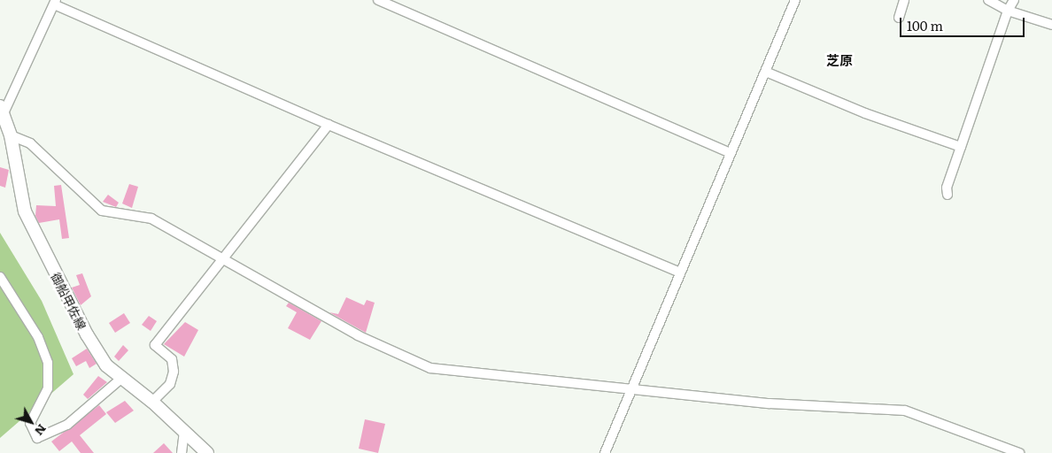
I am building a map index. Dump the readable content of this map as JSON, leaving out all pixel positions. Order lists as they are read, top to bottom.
{
  "streets": {
    "main road": ["御船甲佐線"]
  },
  "districts": ["芝原"],
  "scale_bar": "100 m",
  "north": "bottom right"
}
